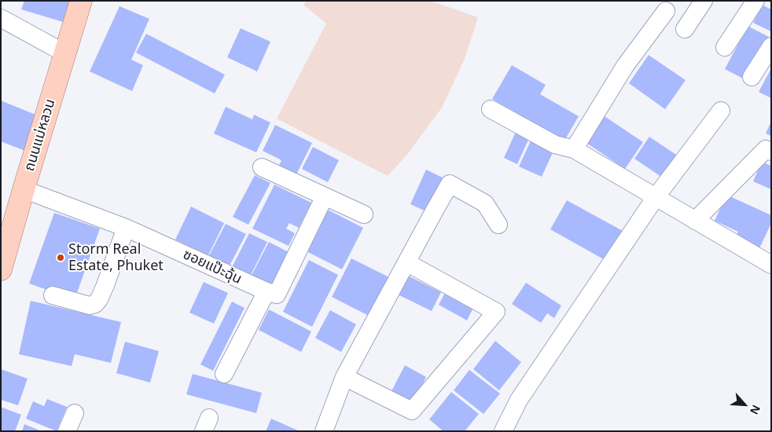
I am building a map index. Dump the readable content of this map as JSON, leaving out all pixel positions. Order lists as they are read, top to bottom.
{
  "streets": {
    "main road": ["ถนนแม่หลวน"],
    "street": ["ซอยแป๊ะฉุ้น"]
  },
  "crossings": [
    ["ถนนแม่หลวน", "ซอยแป๊ะฉุ้น"]
  ],
  "places": ["Storm Real Estate, Phuket"],
  "north": "bottom right"
}
